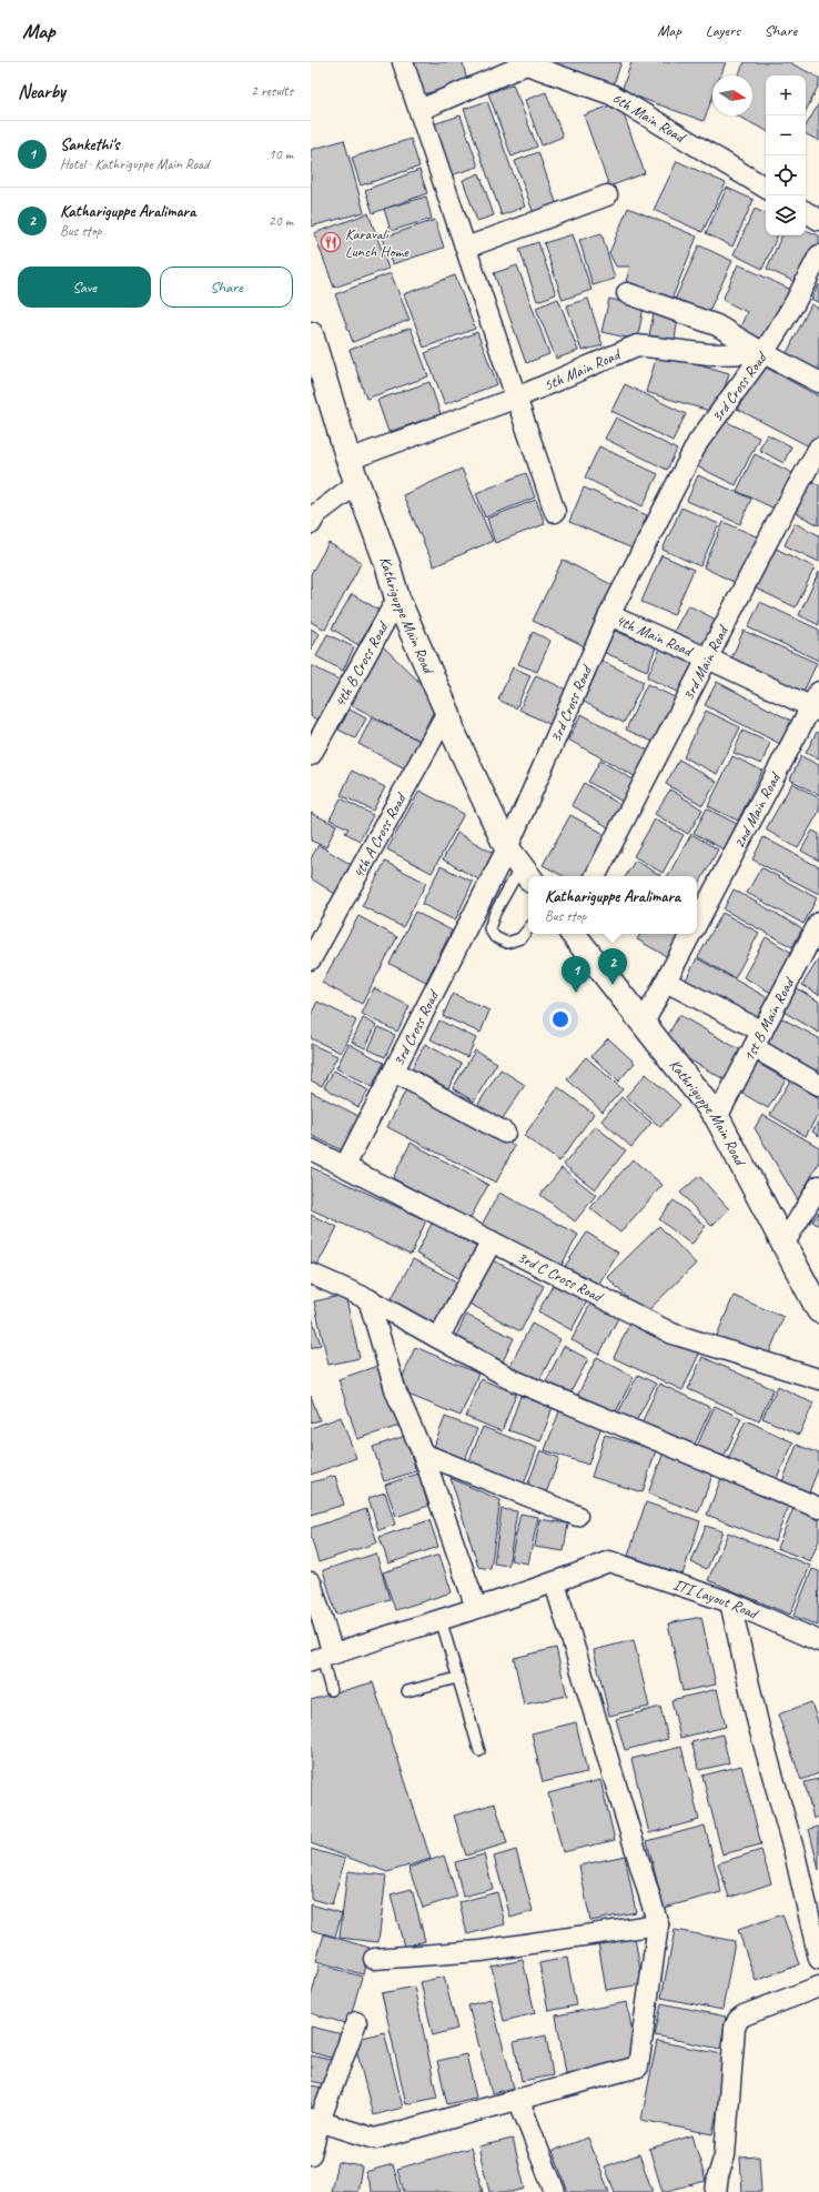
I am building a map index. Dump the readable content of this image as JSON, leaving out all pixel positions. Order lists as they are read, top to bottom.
{
  "streets": {
    "main road": ["Kathriguppe Main Road"],
    "street": [
      "6th Main Road",
      "5th Main Road",
      "3rd Cross Road",
      "4th Main Road",
      "3rd Main Road",
      "4th B Cross Road",
      "2nd Main Road",
      "4th A Cross Road",
      "1st B Main Road",
      "3rd C Cross Road",
      "ITI Layout Road"
    ]
  },
  "crossings": [
    ["5th Main Road", "3rd Cross Road"],
    ["5th Main Road", "Kathriguppe Main Road"],
    ["3rd Cross Road", "Kathriguppe Main Road"],
    ["3rd Cross Road", "4th Main Road"],
    ["3rd Cross Road", "3rd C Cross Road"],
    ["Kathriguppe Main Road", "4th B Cross Road"],
    ["Kathriguppe Main Road", "2nd Main Road"],
    ["Kathriguppe Main Road", "4th A Cross Road"],
    ["Kathriguppe Main Road", "1st B Main Road"],
    ["4th Main Road", "3rd Main Road"],
    ["4th Main Road", "2nd Main Road"]
  ],
  "places": {
    "restaurant": ["Karavali Lunch Home"]
  },
  "north": "right",
  "page": {
    "header": "Map",
    "nav": ["Map", "Layers", "Share"],
    "heading": ["Nearby", "2 results"],
    "map_buttons": ["+", "−"],
    "list": [
      {
        "mark": "1",
        "name": "Sankethi's",
        "note": "Hotel · Kathriguppe Main Road",
        "value": "10 m"
      },
      {
        "mark": "2",
        "name": "Kathariguppe Aralimara",
        "note": "Bus stop",
        "value": "20 m"
      }
    ],
    "buttons": ["Save", "Share"],
    "popup": ["Kathariguppe Aralimara", "Bus stop"],
    "pins": ["2", "1"]
  }
}
